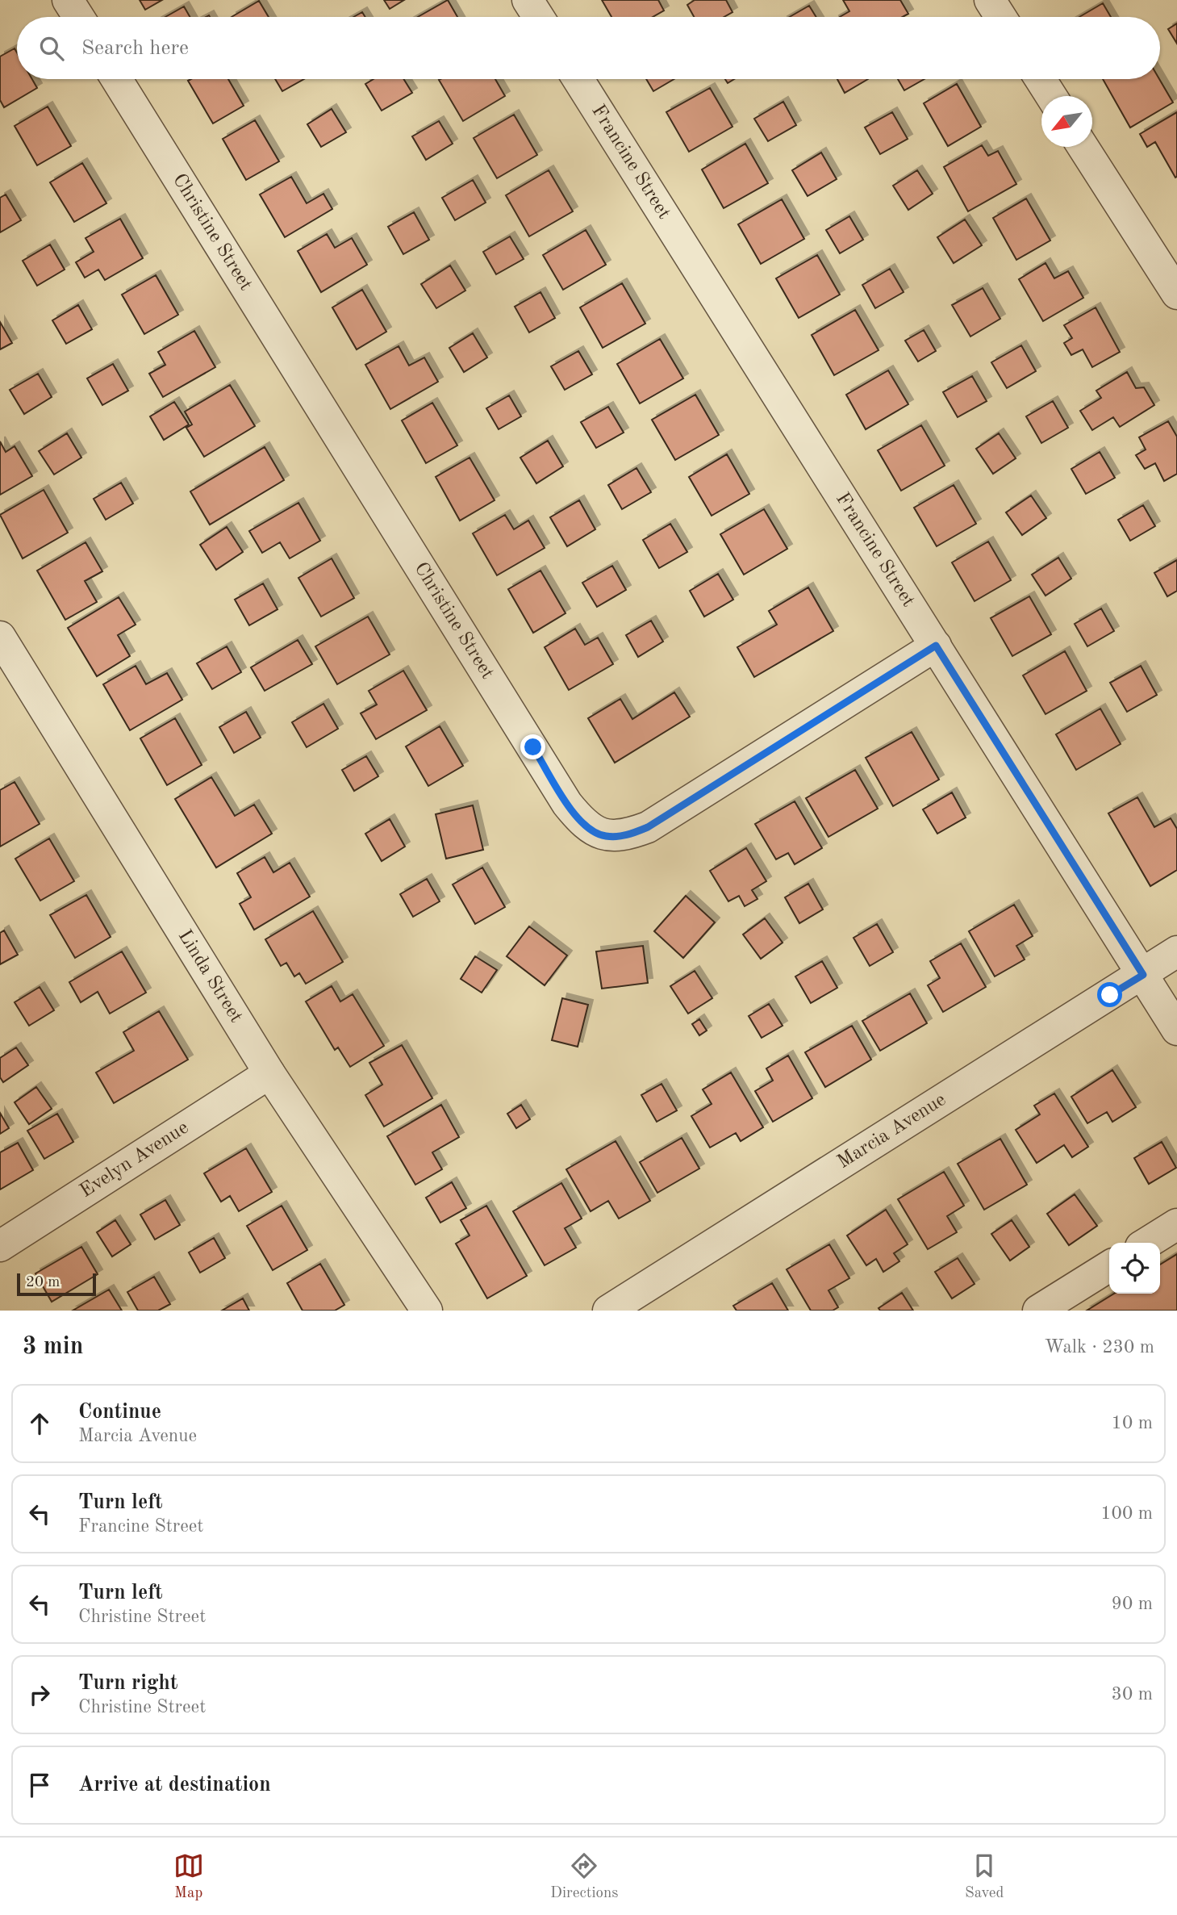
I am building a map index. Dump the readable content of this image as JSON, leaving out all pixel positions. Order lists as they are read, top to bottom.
{
  "streets": {
    "street": [
      "Francine Street",
      "Christine Street",
      "Linda Street",
      "Marcia Avenue",
      "Evelyn Avenue"
    ]
  },
  "crossings": [
    ["Francine Street", "Christine Street"],
    ["Francine Street", "Marcia Avenue"],
    ["Linda Street", "Evelyn Avenue"]
  ],
  "scale_bar": "20 m",
  "north": "bottom left",
  "page": {
    "search": "Search here",
    "scale": "20 m",
    "heading": ["3 min", "Walk · 230 m"],
    "list": [
      ["Continue", "Marcia Avenue", "10 m"],
      ["Turn left", "Francine Street", "100 m"],
      ["Turn left", "Christine Street", "90 m"],
      ["Turn right", "Christine Street", "30 m"],
      "Arrive at destination"
    ],
    "nav": ["Map", "Directions", "Saved"]
  }
}
